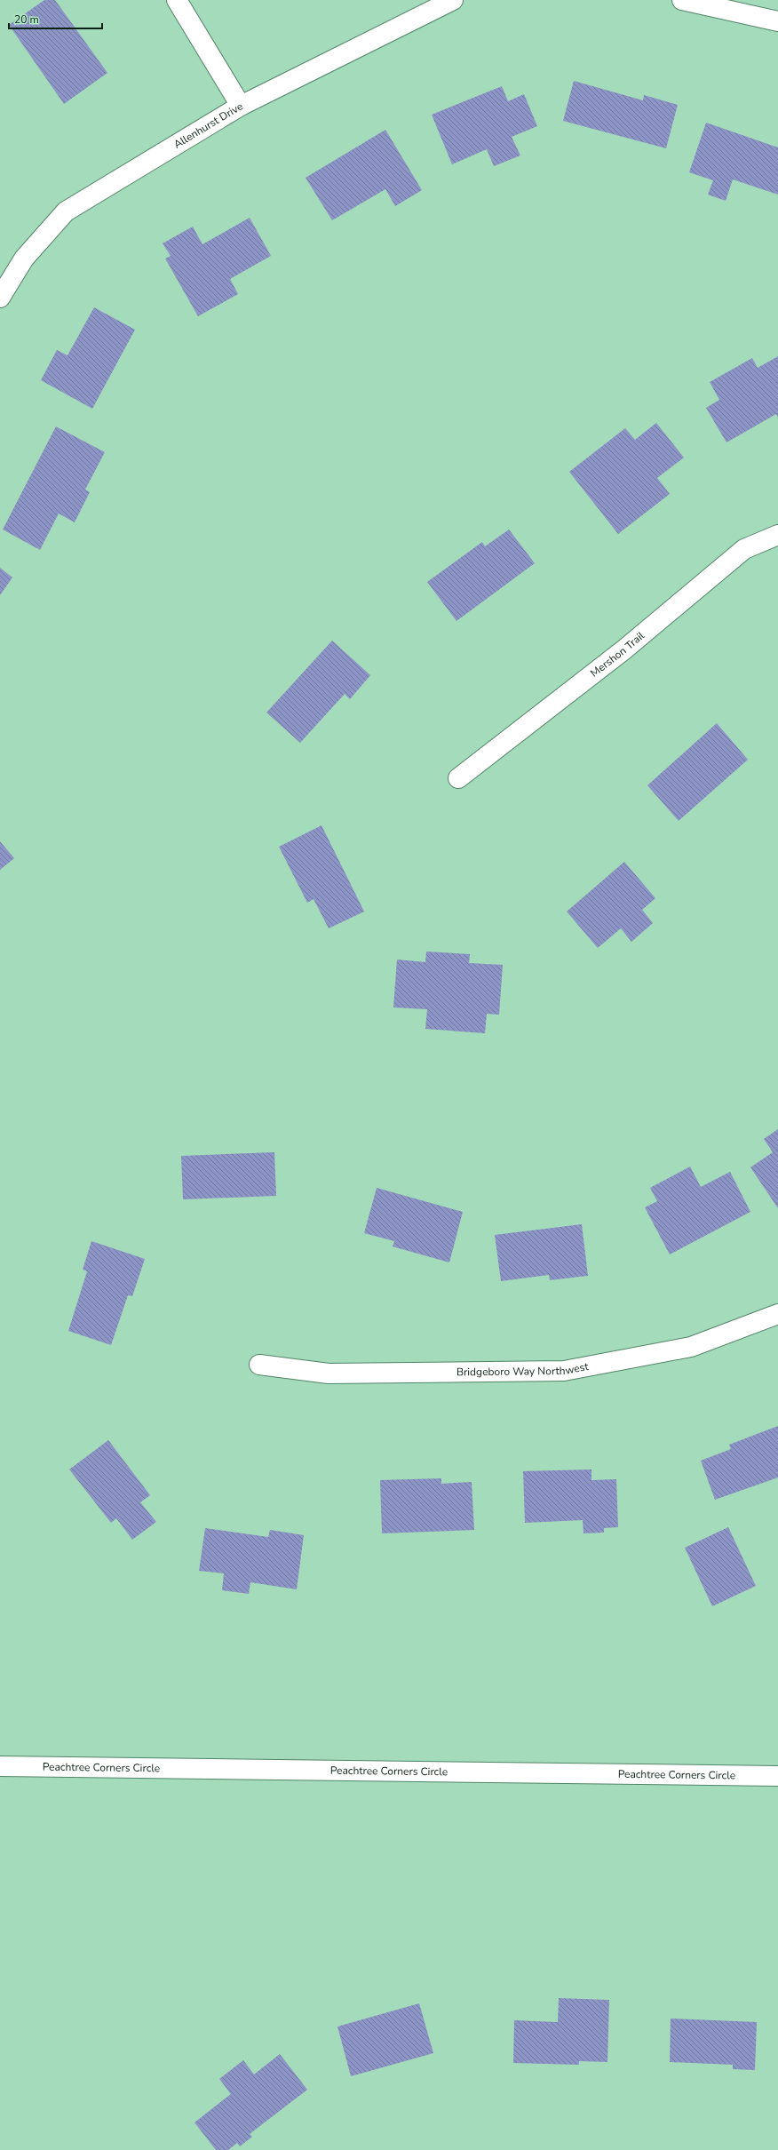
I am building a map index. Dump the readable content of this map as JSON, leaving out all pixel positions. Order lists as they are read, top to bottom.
{
  "streets": {
    "street": [
      "Allenhurst Drive",
      "Mershon Trail",
      "Bridgeboro Way Northwest",
      "Peachtree Corners Circle"
    ]
  },
  "scale_bar": "20 m"
}
